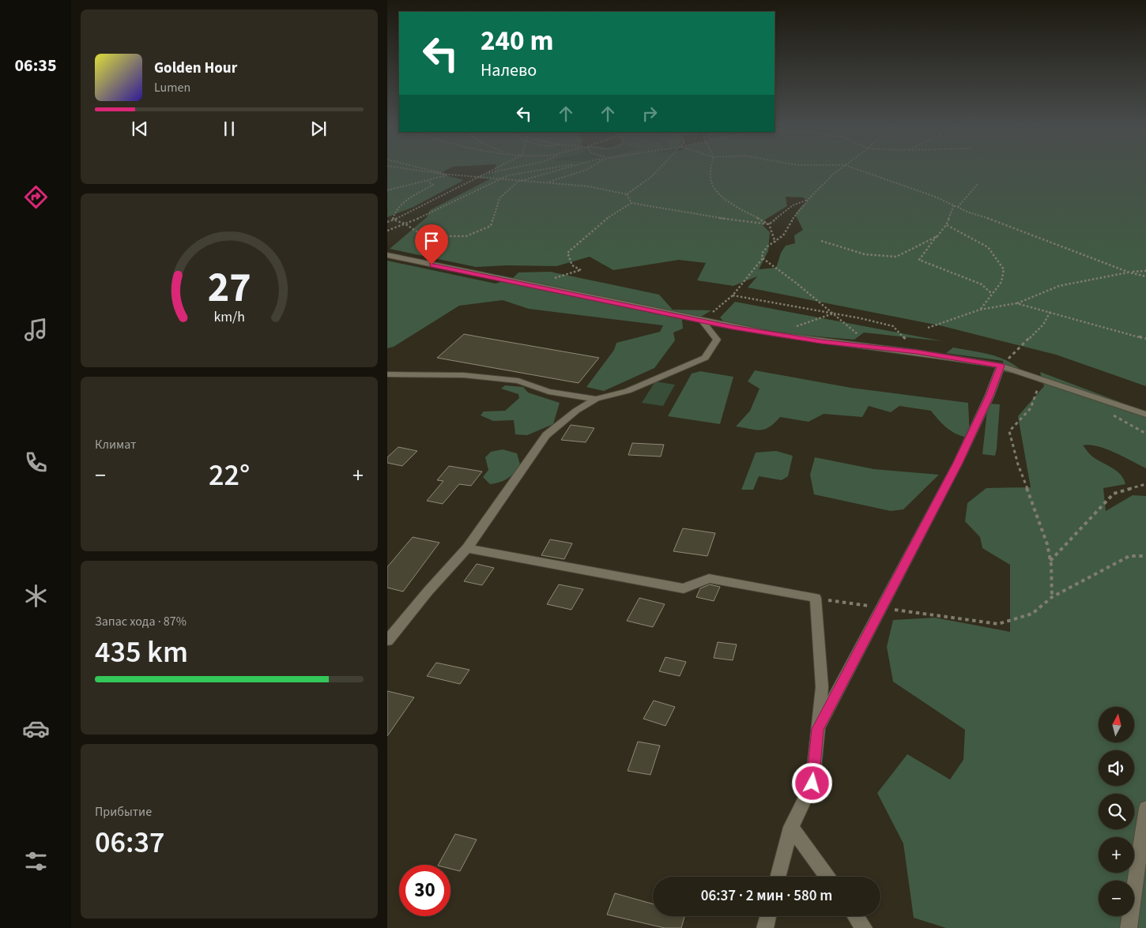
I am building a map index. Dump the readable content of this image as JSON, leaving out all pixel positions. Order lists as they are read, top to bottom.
{
  "north": "top",
  "page": {
    "tabs": "06:35",
    "turn": ["240 m", "Налево"],
    "song": ["Golden Hour", "Lumen"],
    "tile": [
      "Климат",
      ["Запас хода · 87%", "435 km"],
      ["Прибытие", "06:37"]
    ],
    "heat": ["−", "22°", "+"],
    "map_buttons": ["+", "−"],
    "limit": "30",
    "trip": "06:37 · 2 мин · 580 m",
    "gauge": ["27", "km/h"]
  }
}
